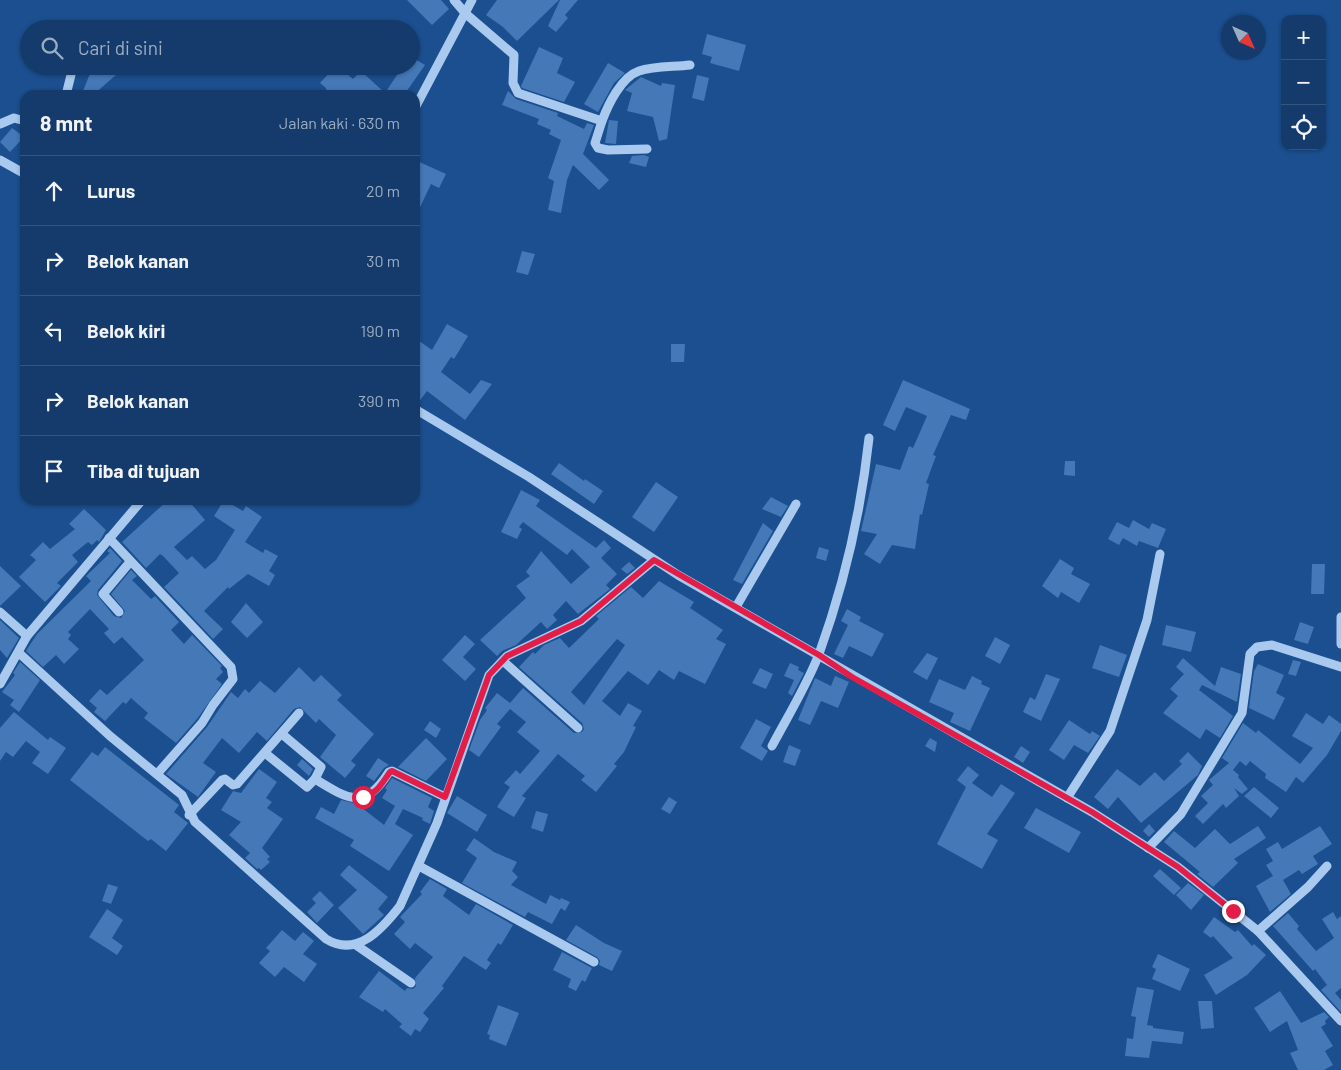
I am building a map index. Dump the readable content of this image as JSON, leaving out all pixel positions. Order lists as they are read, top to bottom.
{
  "north": "bottom right",
  "page": {
    "map_buttons": ["+", "−"],
    "search": "Cari di sini",
    "heading": ["8 mnt", "Jalan kaki · 630 m"],
    "list": [
      ["Lurus", "20 m"],
      ["Belok kanan", "30 m"],
      ["Belok kiri", "190 m"],
      ["Belok kanan", "390 m"],
      "Tiba di tujuan"
    ]
  }
}
